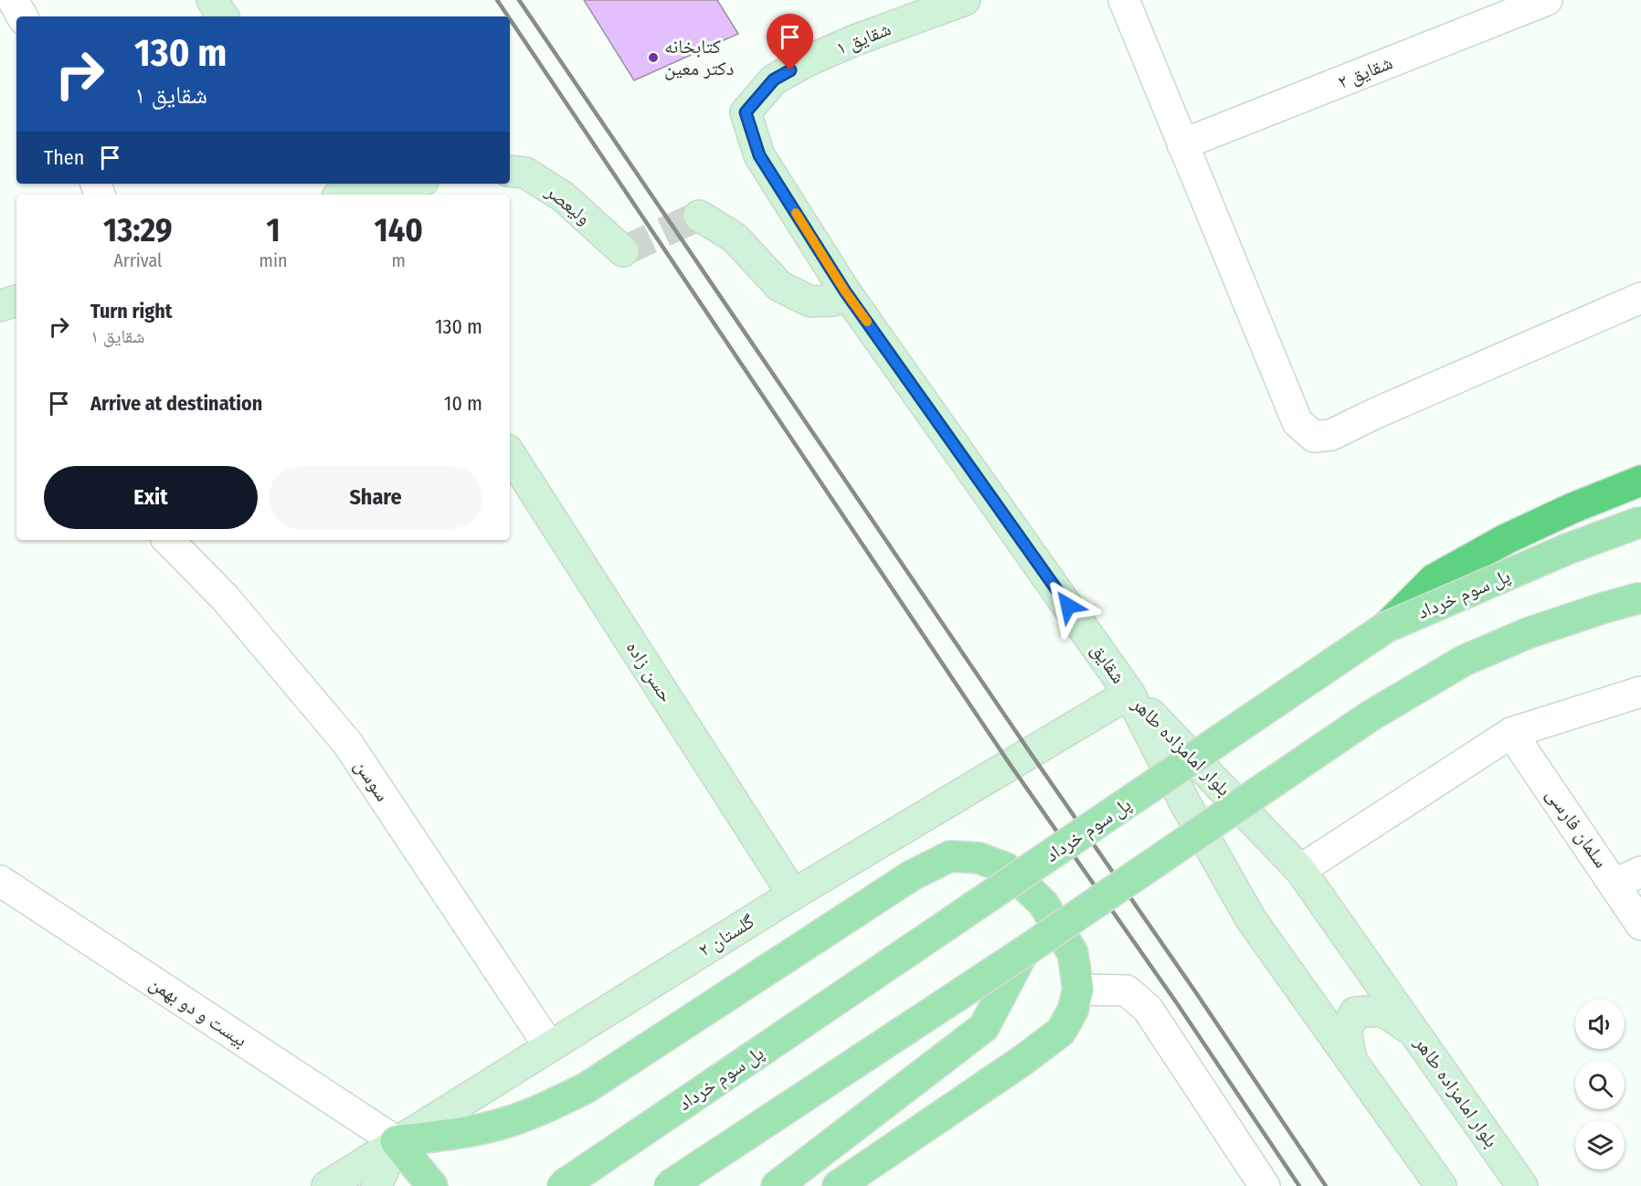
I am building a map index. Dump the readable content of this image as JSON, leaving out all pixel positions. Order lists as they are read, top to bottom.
{
  "streets": {
    "main road": ["پل سوم خرداد"],
    "street": [
      "۱ شقایق",
      "شقایق ۲",
      "ولیعصر",
      "شقایق",
      "حسن زاده",
      "بلوار امامزاده طاهر",
      "سوسن",
      "سلمان فارسی",
      "گلستان ۲",
      "بیست و دو بهمن"
    ]
  },
  "crossings": [
    ["۱ شقایق", "شقایق"],
    ["شقایق", "بلوار امامزاده طاهر"],
    ["شقایق", "گلستان ۲"],
    ["حسن زاده", "گلستان ۲"],
    ["بلوار امامزاده طاهر", "گلستان ۲"],
    ["سوسن", "گلستان ۲"],
    ["گلستان ۲", "بیست و دو بهمن"]
  ],
  "places": ["کتابخانه دکتر معین"],
  "page": {
    "turn": ["130 m", "۱ شقایق"],
    "then": "Then",
    "eta": [
      "13:29",
      "Arrival",
      "1",
      "min",
      "140",
      "m"
    ],
    "list": [
      {
        "name": "Turn right",
        "note": "۱ شقایق",
        "value": "130 m"
      },
      {
        "name": "Arrive at destination",
        "value": "10 m"
      }
    ],
    "buttons": ["Exit", "Share"]
  }
}
